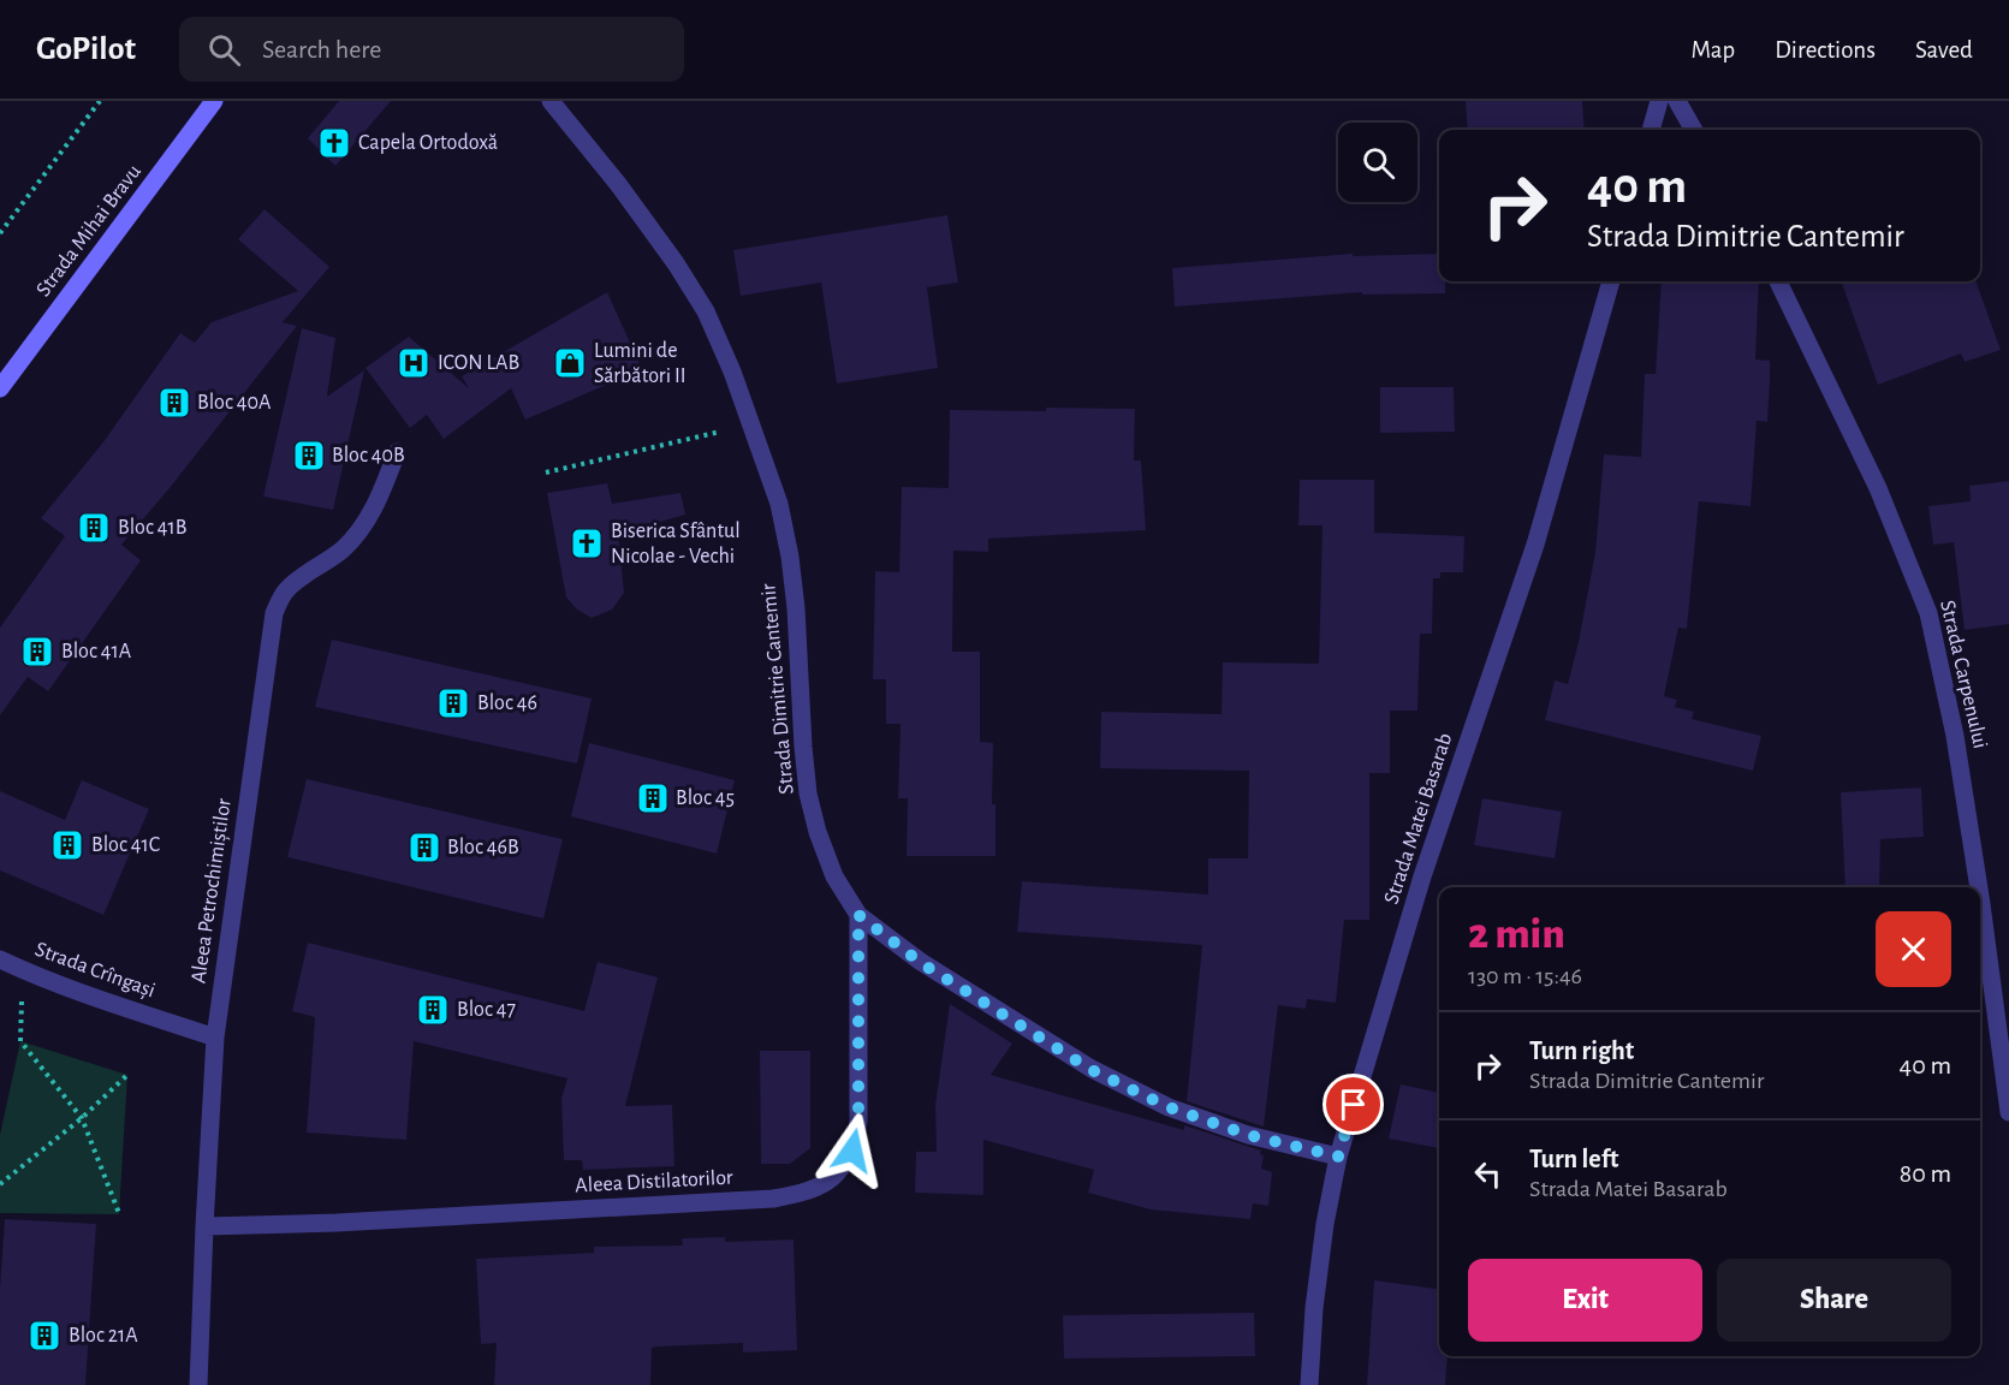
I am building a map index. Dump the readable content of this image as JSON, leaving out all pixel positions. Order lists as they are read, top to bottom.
{
  "streets": {
    "main road": ["Strada Mihai Bravu"],
    "street": [
      "Strada Carpenului",
      "Strada Dimitrie Cantemir",
      "Strada Matei Basarab",
      "Aleea Petrochimiștilor",
      "Strada Crîngași",
      "Aleea Distilatorilor"
    ]
  },
  "crossings": [
    ["Strada Dimitrie Cantemir", "Strada Matei Basarab"],
    ["Strada Dimitrie Cantemir", "Aleea Distilatorilor"],
    ["Aleea Petrochimiștilor", "Strada Crîngași"],
    ["Aleea Petrochimiștilor", "Aleea Distilatorilor"]
  ],
  "places": {
    "church": ["Capela Ortodoxă", "Biserica Sfântul Nicolae - Vechi"],
    "hospital": ["ICON LAB"],
    "shop": ["Lumini de Sărbători II"],
    "building": [
      "Bloc 40A",
      "Bloc 40B",
      "Bloc 41B",
      "Bloc 41A",
      "Bloc 46",
      "Bloc 45",
      "Bloc 41C",
      "Bloc 46B",
      "Bloc 47",
      "Bloc 21A"
    ]
  },
  "page": {
    "header": "GoPilot",
    "search": "Search here",
    "nav": ["Map", "Directions", "Saved"],
    "turn": ["40 m", "Strada Dimitrie Cantemir"],
    "heading": ["2 min", "130 m · 15:46"],
    "list": [
      {
        "name": "Turn right",
        "note": "Strada Dimitrie Cantemir",
        "value": "40 m"
      },
      {
        "name": "Turn left",
        "note": "Strada Matei Basarab",
        "value": "80 m"
      }
    ],
    "buttons": ["Exit", "Share"]
  }
}
